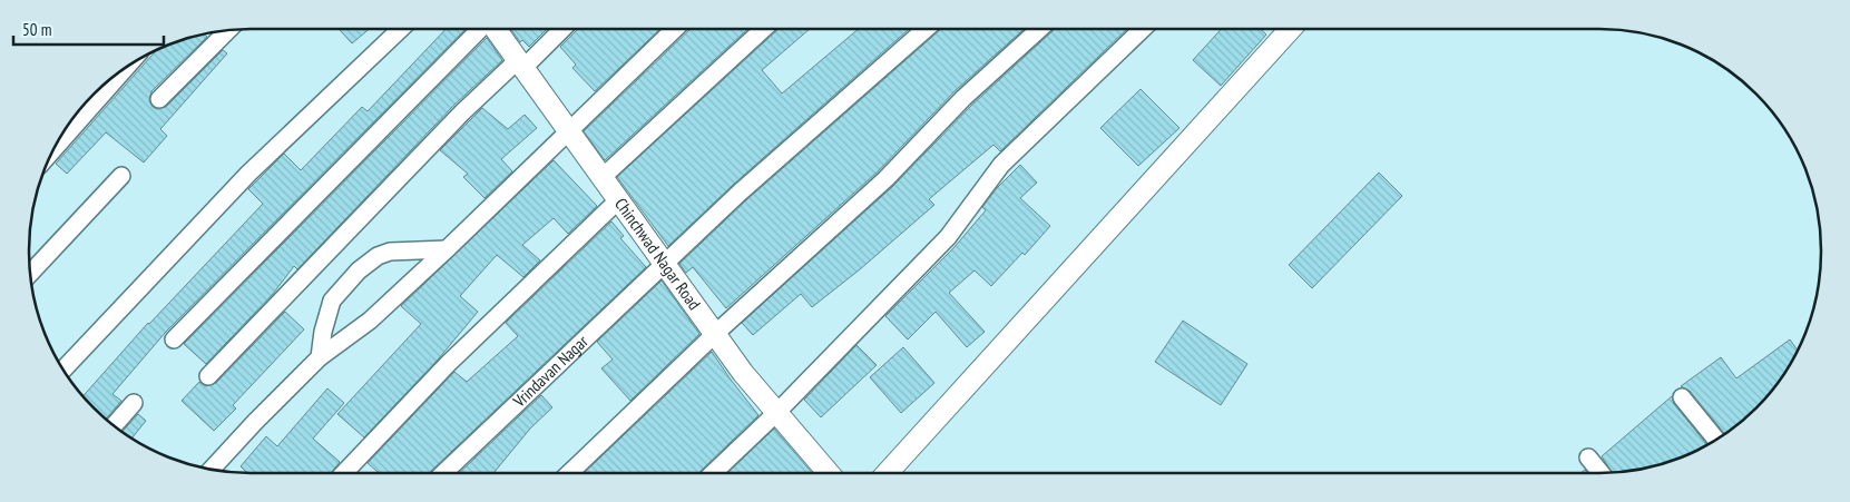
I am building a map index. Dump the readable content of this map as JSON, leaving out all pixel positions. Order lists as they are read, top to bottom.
{
  "streets": {
    "street": ["Chinchwad Nagar Road", "Vrindavan Nagar"]
  },
  "crossings": [
    ["Chinchwad Nagar Road", "Vrindavan Nagar"]
  ],
  "scale_bar": "50 m"
}
